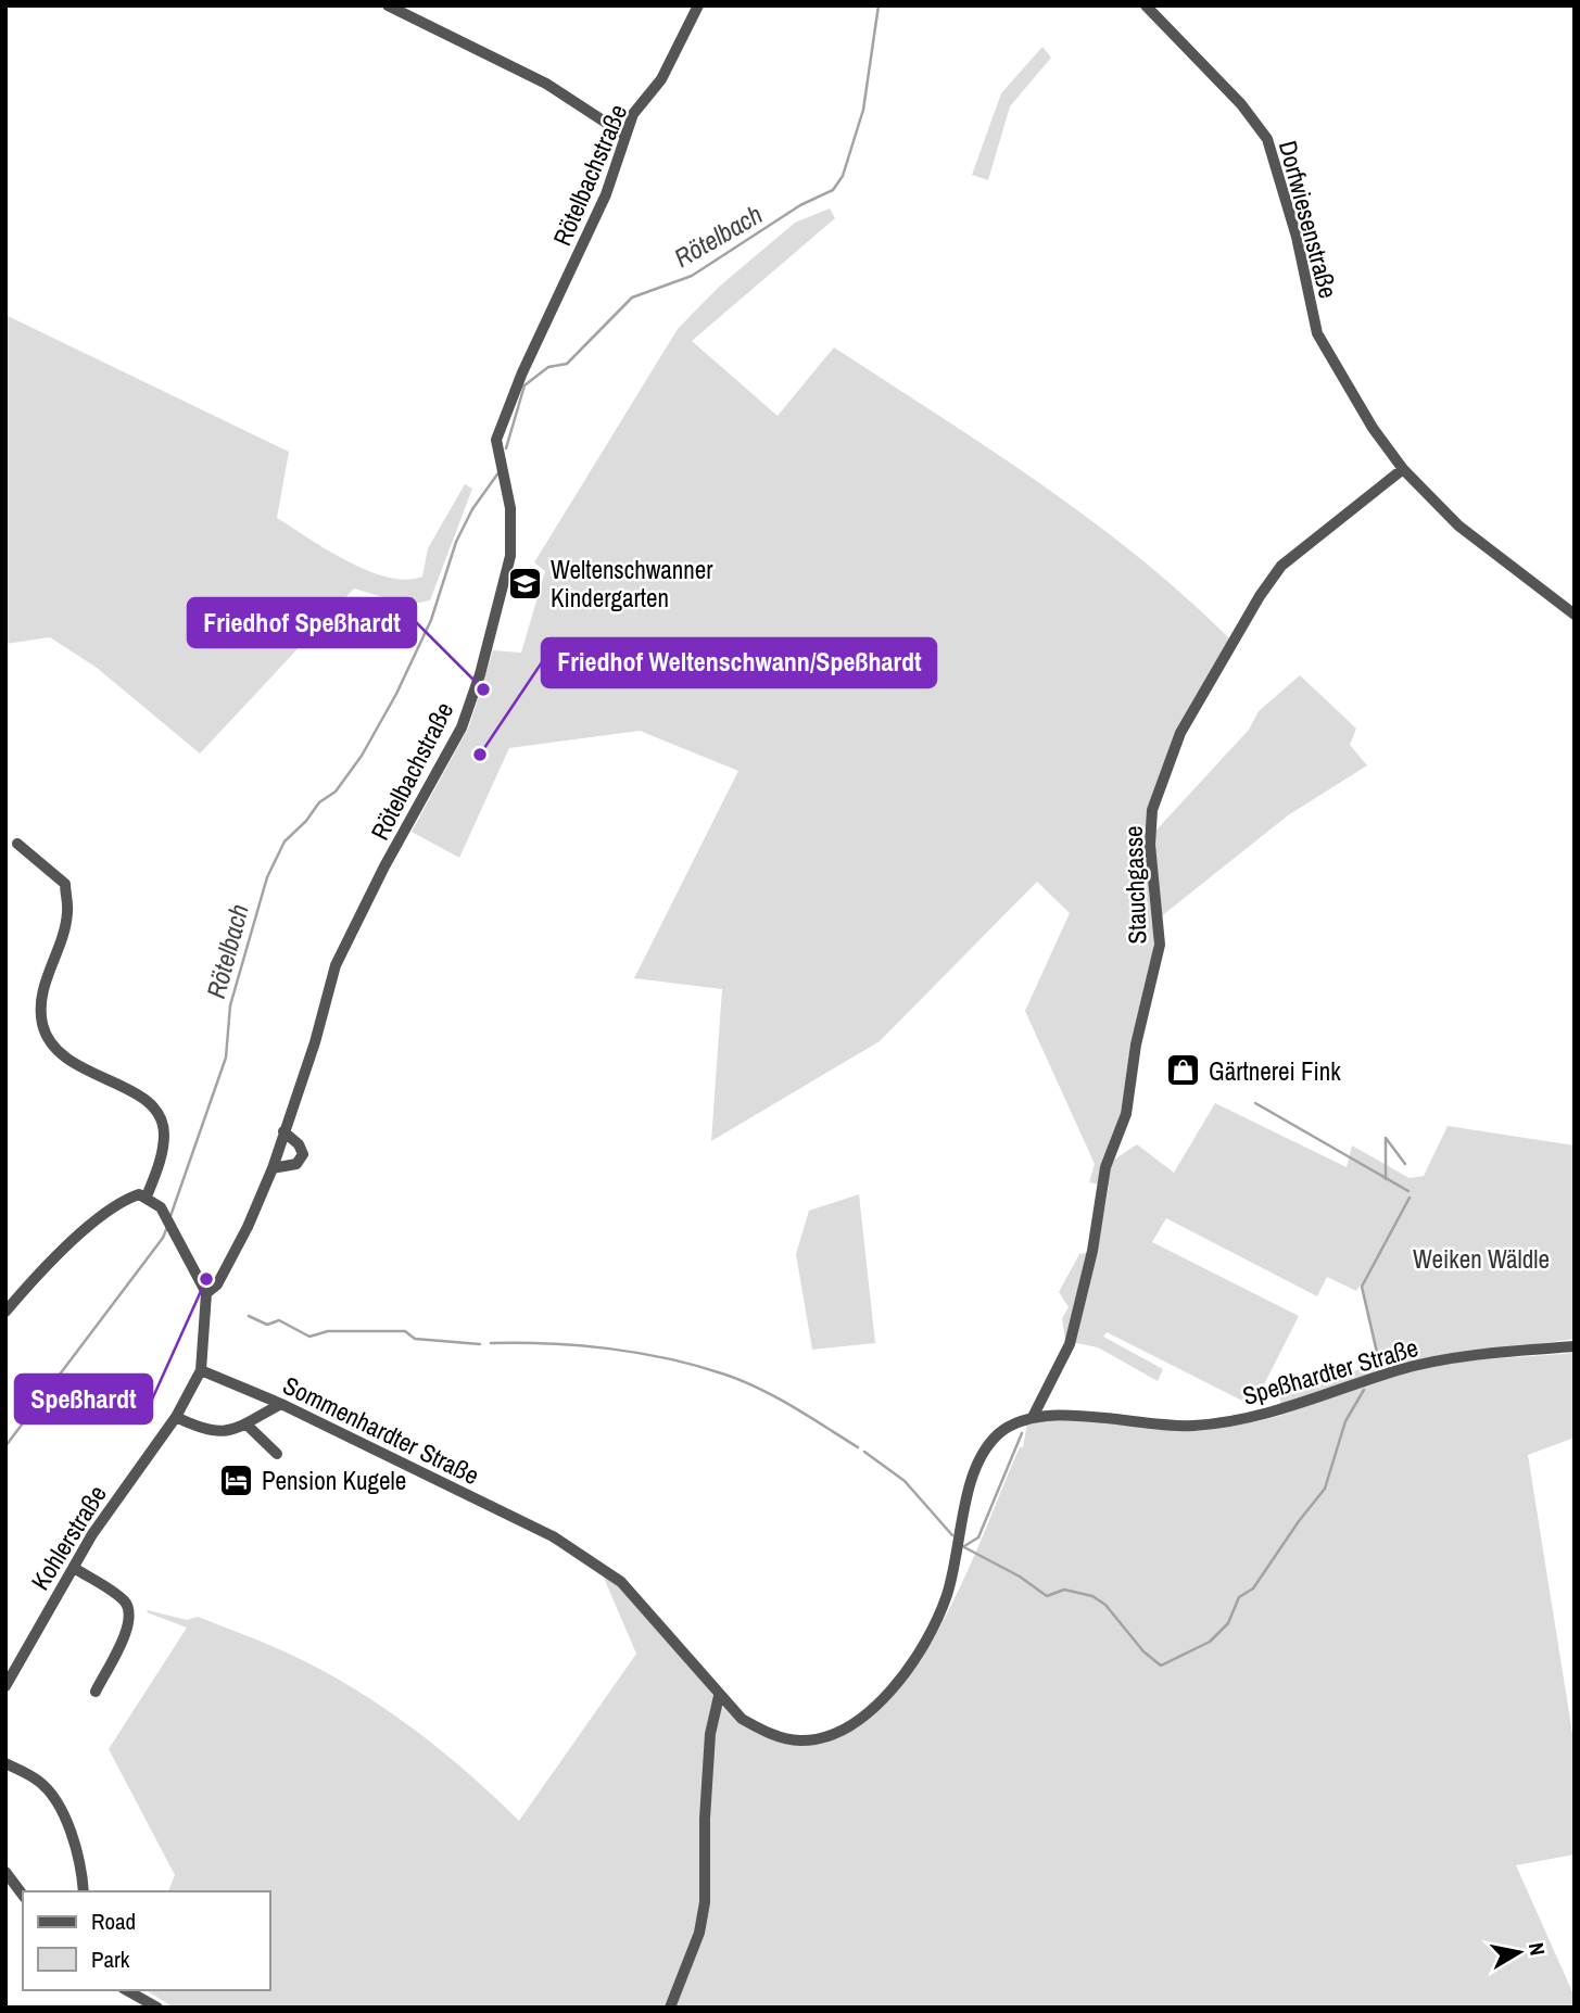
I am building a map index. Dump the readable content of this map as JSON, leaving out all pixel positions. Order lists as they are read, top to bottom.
{
  "streets": {
    "street": [
      "Rötelbachstraße",
      "Dorfwiesenstraße",
      "Stauchgasse",
      "Speßhardter Straße",
      "Sommenhardter Straße",
      "Kohlerstraße"
    ]
  },
  "crossings": [
    ["Dorfwiesenstraße", "Stauchgasse"],
    ["Stauchgasse", "Speßhardter Straße"],
    ["Speßhardter Straße", "Sommenhardter Straße"],
    ["Sommenhardter Straße", "Kohlerstraße"]
  ],
  "water": ["Rötelbach"],
  "parks": ["Weiken Wäldle"],
  "places": {
    "school or university": ["Weltenschwanner Kindergarten"],
    "other": ["Friedhof Speßhardt", "Friedhof Weltenschwann/Speßhardt", "Speßhardt"],
    "shop": ["Gärtnerei Fink"],
    "hotel": ["Pension Kugele"]
  },
  "legend": ["Road", "Park"],
  "north": "right"
}
